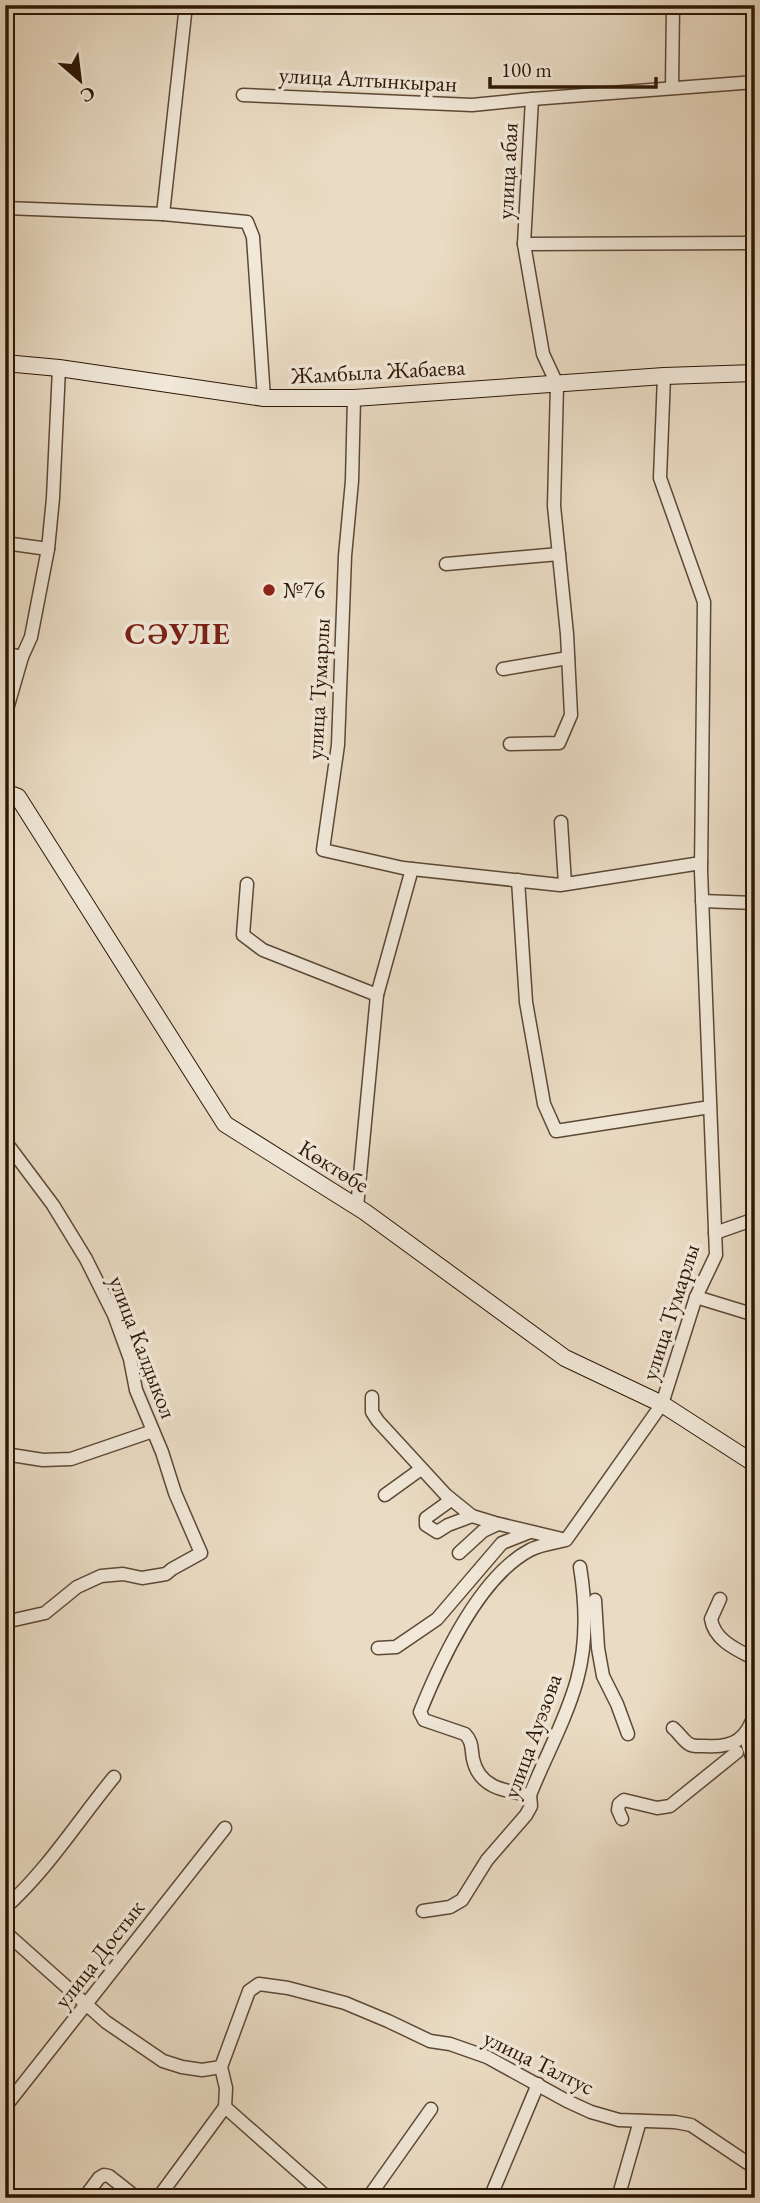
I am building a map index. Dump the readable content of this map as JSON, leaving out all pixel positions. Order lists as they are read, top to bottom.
{
  "streets": {
    "street": [
      "улица Алтынкыран",
      "улица абая",
      "Жамбыла Жабаева",
      "улица Тумарлы",
      "Көктөбе",
      "улица Калдыкол",
      "улица Ауэзова",
      "улица Достык",
      "улица Талтус"
    ]
  },
  "crossings": [
    ["улица Алтынкыран", "улица абая"],
    ["Жамбыла Жабаева", "улица Тумарлы"],
    ["улица Тумарлы", "Көктөбе"]
  ],
  "districts": ["СӘУЛЕ"],
  "places": ["№76"],
  "scale_bar": "100 m",
  "north": "bottom right"
}
